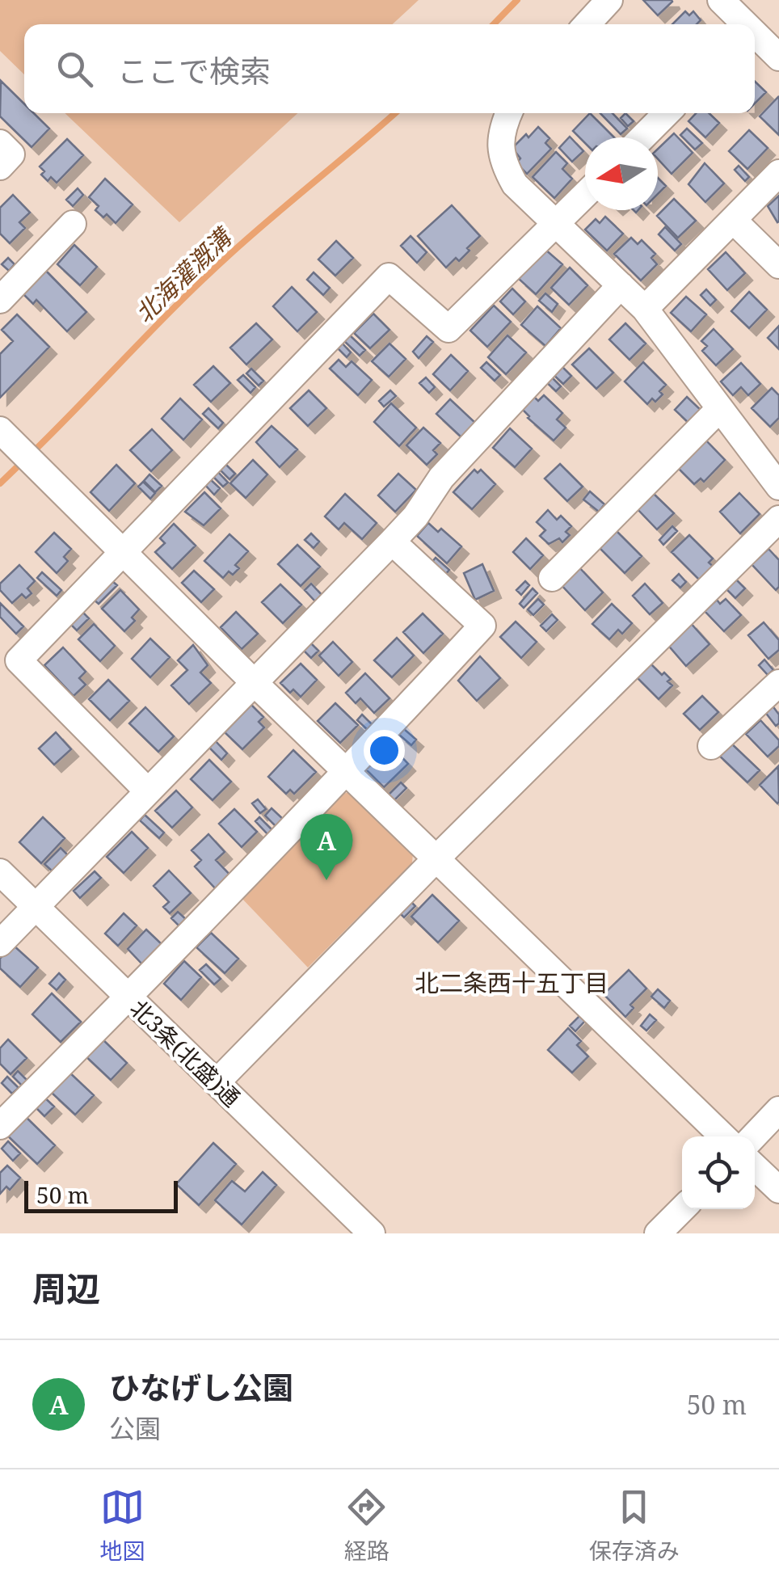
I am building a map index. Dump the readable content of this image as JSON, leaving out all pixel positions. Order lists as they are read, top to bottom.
{
  "streets": {
    "street": ["北3条(北盛)通"]
  },
  "districts": ["北二条西十五丁目"],
  "water": ["北海灌漑溝"],
  "scale_bar": "50 m",
  "north": "left",
  "page": {
    "search": "ここで検索",
    "pins": "A",
    "scale": "50 m",
    "heading": "周辺",
    "list": [
      {
        "mark": "A",
        "name": "ひなげし公園",
        "note": "公園",
        "value": "50 m"
      }
    ],
    "nav": ["地図", "経路", "保存済み"]
  }
}
